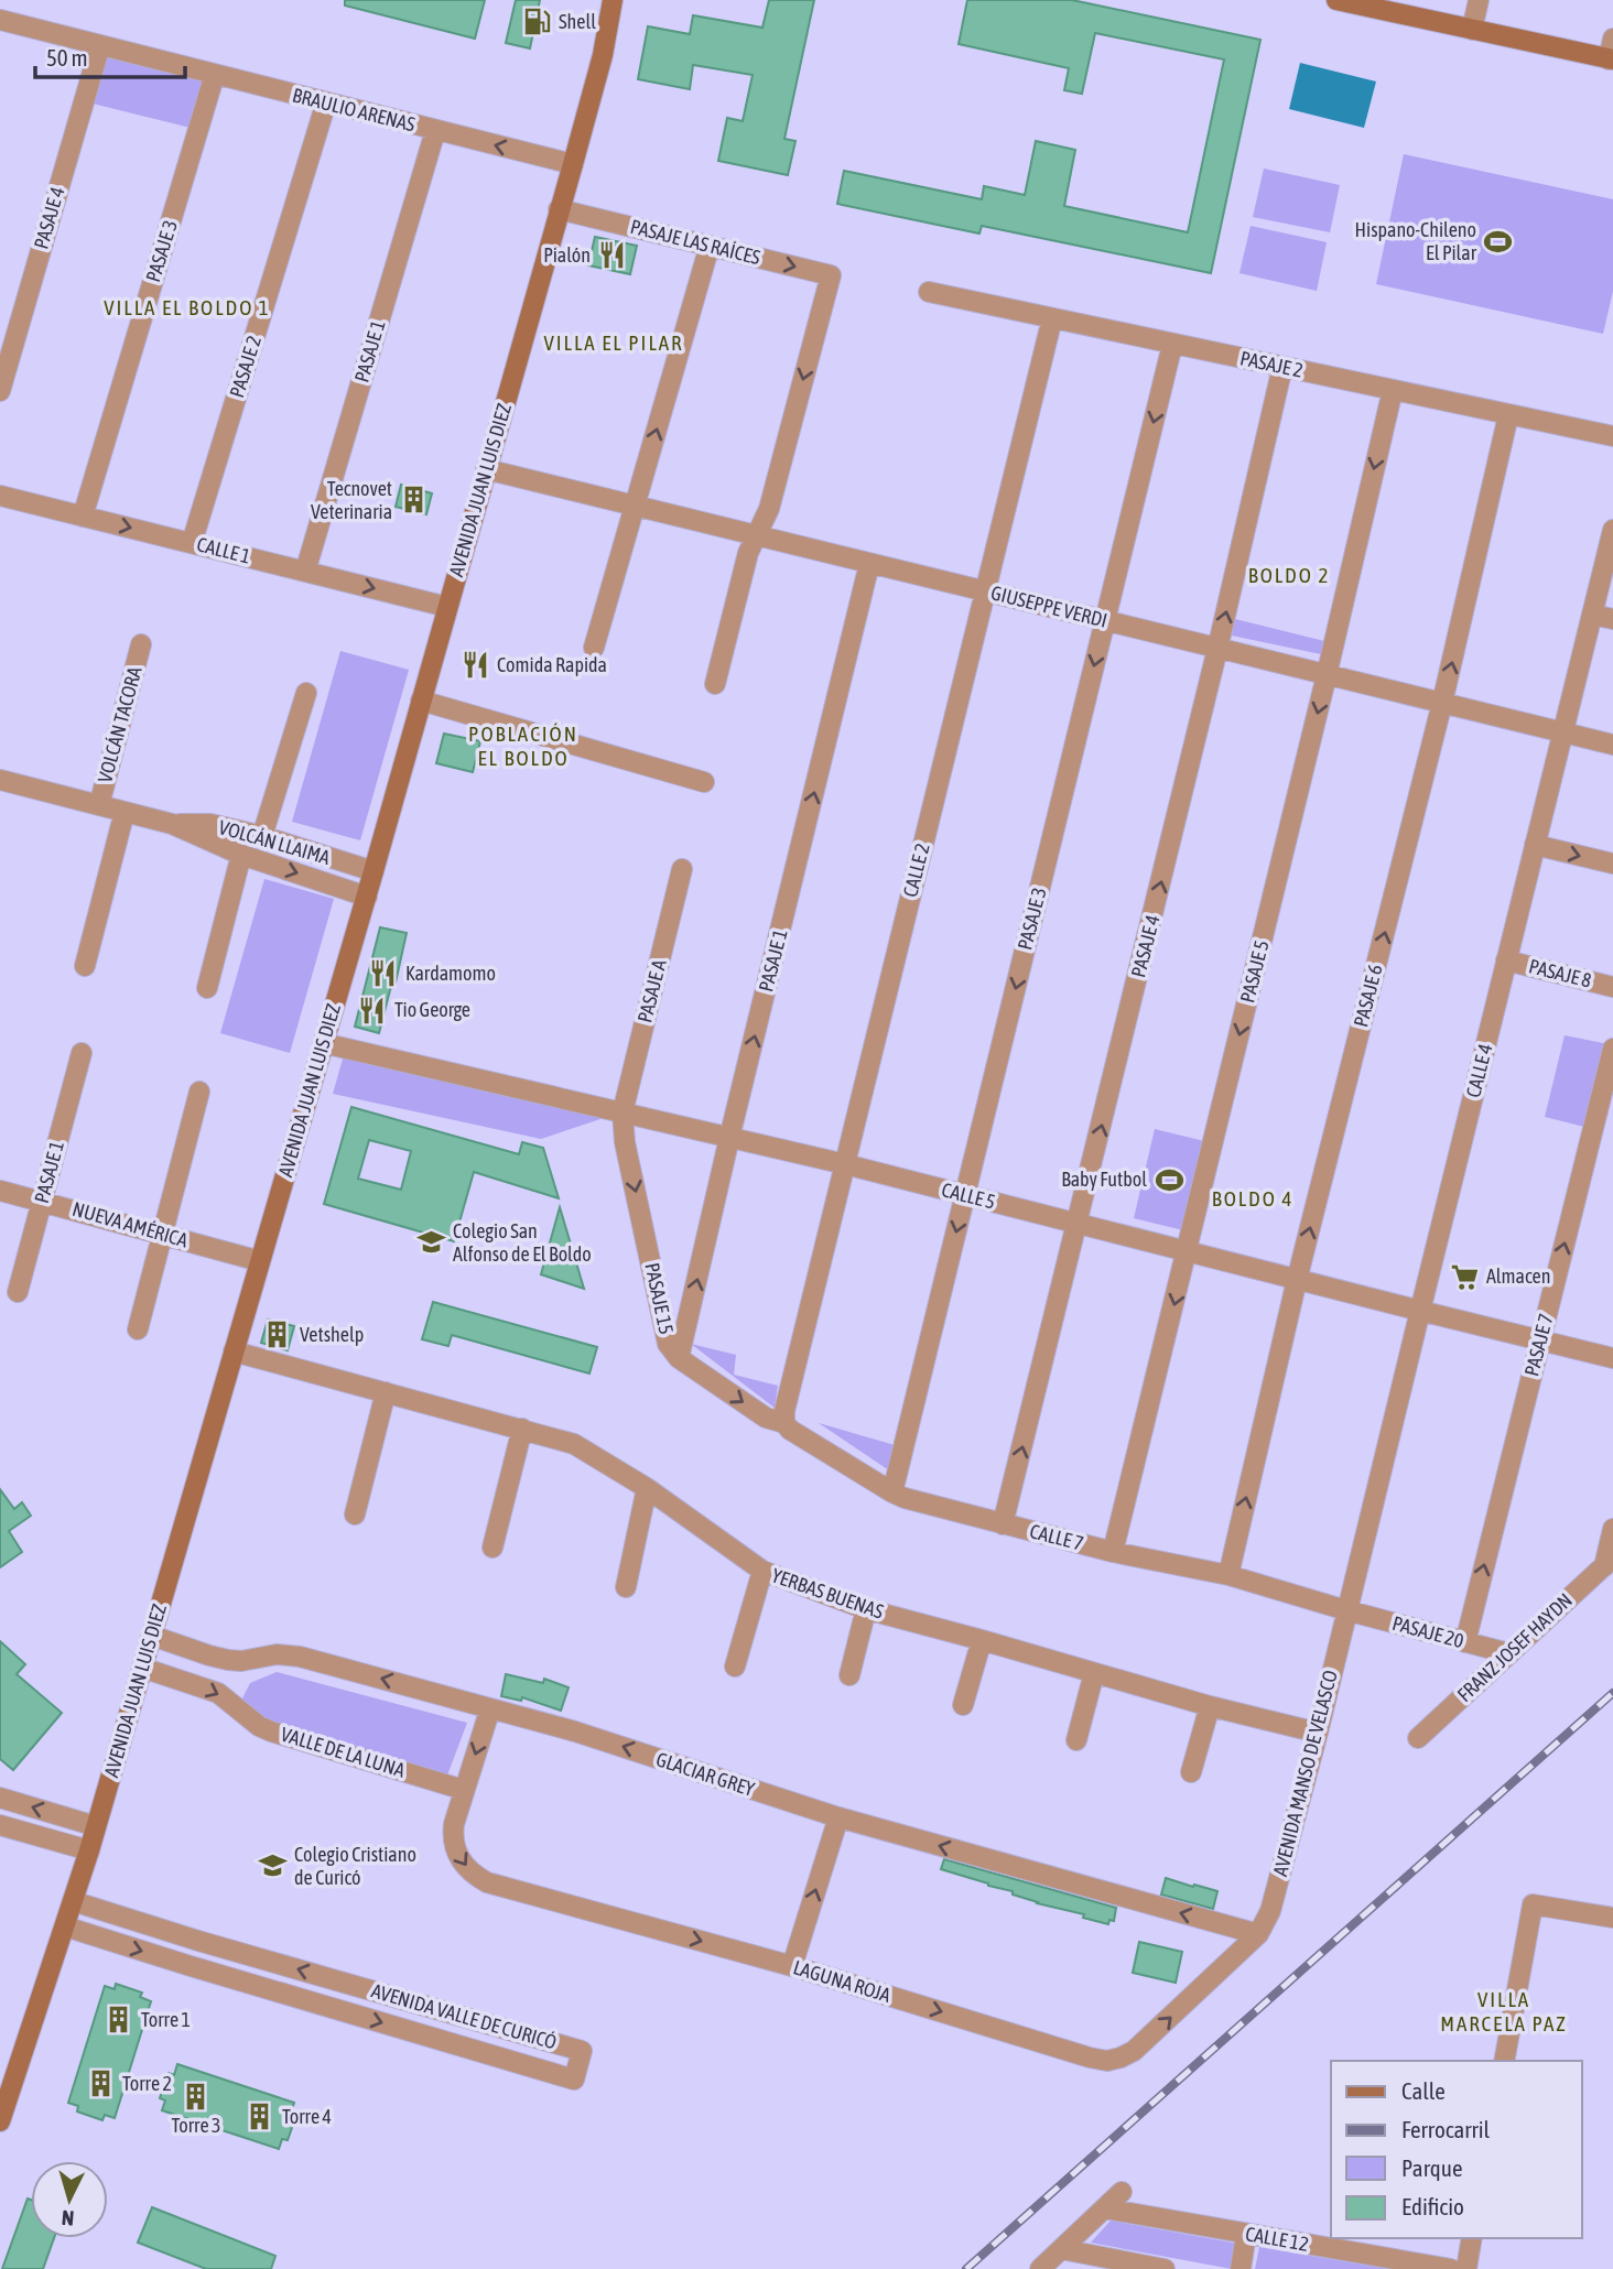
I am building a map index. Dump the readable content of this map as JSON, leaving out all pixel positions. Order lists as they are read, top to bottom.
{
  "streets": {
    "main road": ["AVENIDA JUAN LUIS DIEZ"],
    "street": [
      "BRAULIO ARENAS",
      "PASAJE 4",
      "PASAJE LAS RAÍCES",
      "PASAJE 3",
      "PASAJE 1",
      "PASAJE 2",
      "CALLE 1",
      "GIUSEPPE VERDI",
      "VOLCÁN TACORA",
      "VOLCÁN LLAIMA",
      "CALLE 2",
      "PASAJE 5",
      "PASAJE 8",
      "PASAJE A",
      "PASAJE 6",
      "CALLE 4",
      "CALLE 5",
      "NUEVA AMÉRICA",
      "PASAJE 15",
      "PASAJE 7",
      "CALLE 7",
      "YERBAS BUENAS",
      "PASAJE 20",
      "FRANZ JOSEF HAYDN",
      "VALLE DE LA LUNA",
      "AVENIDA MANSO DE VELASCO",
      "GLACIAR GREY",
      "LAGUNA ROJA",
      "AVENIDA VALLE DE CURICÓ",
      "CALLE 12"
    ]
  },
  "crossings": [
    ["BRAULIO ARENAS", "PASAJE 4"],
    ["BRAULIO ARENAS", "PASAJE 3"],
    ["BRAULIO ARENAS", "PASAJE 1"],
    ["BRAULIO ARENAS", "PASAJE 2"],
    ["BRAULIO ARENAS", "AVENIDA JUAN LUIS DIEZ"],
    ["PASAJE 4", "PASAJE 2"],
    ["PASAJE 4", "GIUSEPPE VERDI"],
    ["PASAJE 4", "CALLE 5"],
    ["PASAJE 4", "CALLE 7"],
    ["PASAJE LAS RAÍCES", "AVENIDA JUAN LUIS DIEZ"],
    ["PASAJE LAS RAÍCES", "GIUSEPPE VERDI"],
    ["PASAJE 3", "PASAJE 2"],
    ["PASAJE 3", "CALLE 1"],
    ["PASAJE 3", "GIUSEPPE VERDI"],
    ["PASAJE 3", "CALLE 5"],
    ["PASAJE 3", "CALLE 7"],
    ["PASAJE 1", "CALLE 1"],
    ["PASAJE 1", "GIUSEPPE VERDI"],
    ["PASAJE 1", "CALLE 5"],
    ["PASAJE 1", "NUEVA AMÉRICA"],
    ["PASAJE 1", "PASAJE 15"],
    ["PASAJE 2", "CALLE 1"],
    ["PASAJE 2", "CALLE 2"],
    ["PASAJE 2", "PASAJE 5"],
    ["PASAJE 2", "PASAJE 6"],
    ["AVENIDA JUAN LUIS DIEZ", "CALLE 1"],
    ["AVENIDA JUAN LUIS DIEZ", "GIUSEPPE VERDI"],
    ["AVENIDA JUAN LUIS DIEZ", "VOLCÁN LLAIMA"],
    ["AVENIDA JUAN LUIS DIEZ", "CALLE 5"],
    ["AVENIDA JUAN LUIS DIEZ", "NUEVA AMÉRICA"],
    ["AVENIDA JUAN LUIS DIEZ", "YERBAS BUENAS"],
    ["AVENIDA JUAN LUIS DIEZ", "VALLE DE LA LUNA"],
    ["AVENIDA JUAN LUIS DIEZ", "GLACIAR GREY"],
    ["AVENIDA JUAN LUIS DIEZ", "AVENIDA VALLE DE CURICÓ"],
    ["GIUSEPPE VERDI", "CALLE 2"],
    ["GIUSEPPE VERDI", "PASAJE 5"],
    ["GIUSEPPE VERDI", "PASAJE 6"],
    ["GIUSEPPE VERDI", "CALLE 4"],
    ["VOLCÁN TACORA", "VOLCÁN LLAIMA"],
    ["CALLE 2", "CALLE 5"],
    ["CALLE 2", "PASAJE 15"],
    ["CALLE 2", "CALLE 7"],
    ["PASAJE 5", "CALLE 5"],
    ["PASAJE 5", "CALLE 7"],
    ["PASAJE 8", "CALLE 4"],
    ["PASAJE A", "CALLE 5"],
    ["PASAJE A", "PASAJE 15"],
    ["PASAJE 6", "CALLE 5"],
    ["PASAJE 6", "CALLE 7"],
    ["CALLE 4", "CALLE 5"],
    ["CALLE 4", "CALLE 7"],
    ["CALLE 4", "PASAJE 20"],
    ["CALLE 4", "AVENIDA MANSO DE VELASCO"],
    ["CALLE 5", "PASAJE 15"],
    ["CALLE 5", "PASAJE 7"],
    ["PASAJE 15", "CALLE 7"],
    ["PASAJE 7", "PASAJE 20"],
    ["CALLE 7", "PASAJE 20"],
    ["CALLE 7", "AVENIDA MANSO DE VELASCO"],
    ["YERBAS BUENAS", "AVENIDA MANSO DE VELASCO"],
    ["PASAJE 20", "FRANZ JOSEF HAYDN"],
    ["PASAJE 20", "AVENIDA MANSO DE VELASCO"],
    ["VALLE DE LA LUNA", "LAGUNA ROJA"],
    ["AVENIDA MANSO DE VELASCO", "GLACIAR GREY"],
    ["AVENIDA MANSO DE VELASCO", "LAGUNA ROJA"],
    ["GLACIAR GREY", "LAGUNA ROJA"]
  ],
  "one_way": [
    "PASAJE 4",
    "PASAJE 3",
    "PASAJE 1",
    "CALLE 1",
    "PASAJE 5",
    "PASAJE 6",
    "PASAJE 15",
    "PASAJE 7",
    "VALLE DE LA LUNA",
    "GLACIAR GREY",
    "LAGUNA ROJA"
  ],
  "districts": [
    "VILLA EL BOLDO 1",
    "VILLA EL PILAR",
    "BOLDO 2",
    "POBLACIÓN EL BOLDO",
    "BOLDO 4",
    "VILLA MARCELA PAZ"
  ],
  "places": {
    "fuel station": ["Shell"],
    "sports": ["Hispano-Chileno El Pilar", "Baby Futbol"],
    "restaurant": [
      "Pialón",
      "Comida Rapida",
      "Kardamomo",
      "Tio George"
    ],
    "building": [
      "Tecnovet Veterinaria",
      "Vetshelp",
      "Torre 1",
      "Torre 2",
      "Torre 3",
      "Torre 4"
    ],
    "school or university": ["Colegio San Alfonso de El Boldo", "Colegio Cristiano de Curicó"],
    "supermarket": ["Almacen"]
  },
  "legend": [
    "Calle",
    "Ferrocarril",
    "Parque",
    "Edificio"
  ],
  "scale_bar": "50 m",
  "north": "bottom"
}
